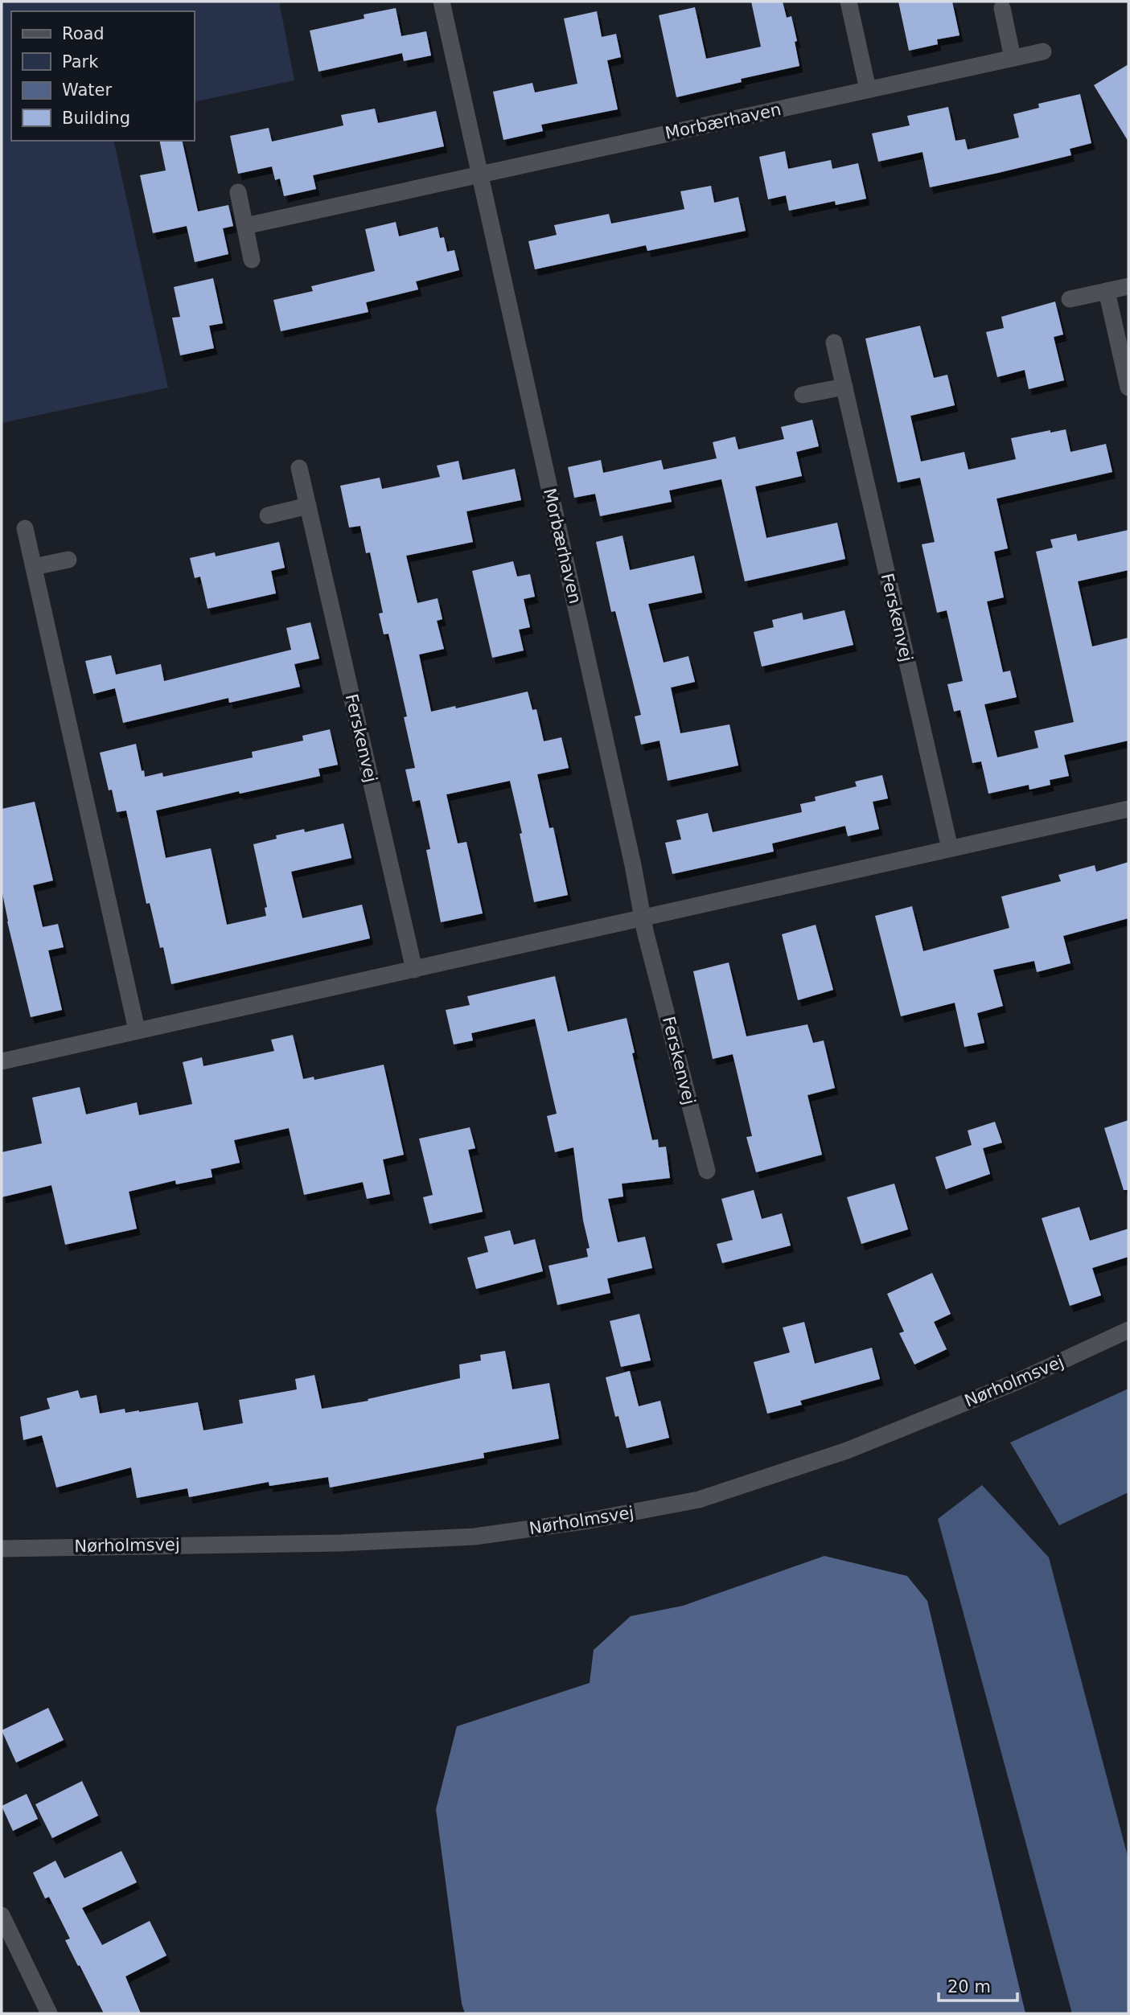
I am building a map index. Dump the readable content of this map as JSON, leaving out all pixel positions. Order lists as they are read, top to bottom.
{
  "streets": {
    "street": ["Morbærhaven", "Ferskenvej", "Nørholmsvej"]
  },
  "crossings": [
    ["Morbærhaven", "Ferskenvej"]
  ],
  "legend": [
    "Road",
    "Park",
    "Water",
    "Building"
  ],
  "scale_bar": "20 m"
}
